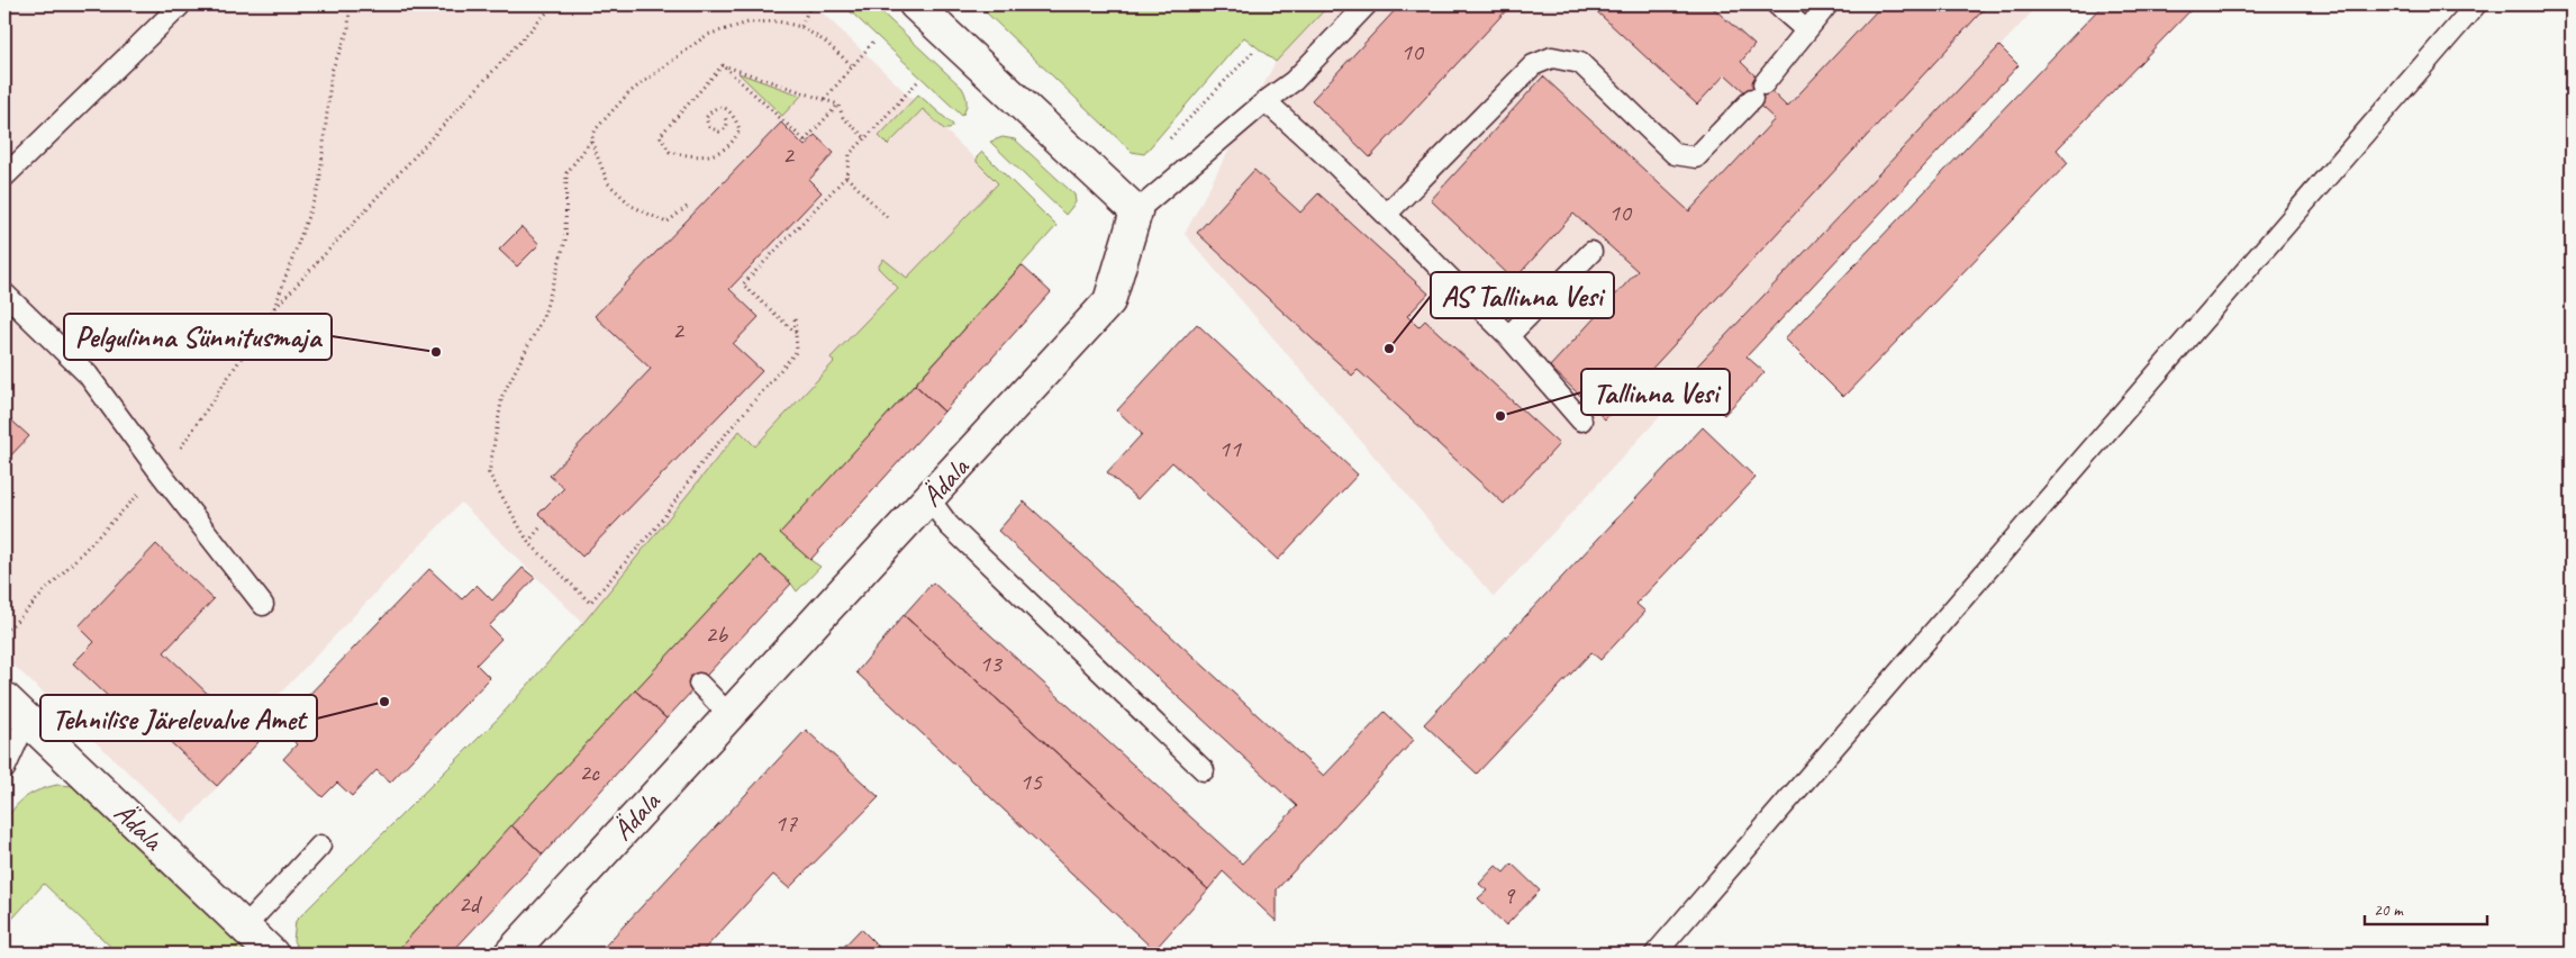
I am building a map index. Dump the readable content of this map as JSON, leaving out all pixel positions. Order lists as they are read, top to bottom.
{
  "streets": {
    "street": ["Ädala"]
  },
  "places": [
    "AS Tallinna Vesi",
    "Pelgulinna Sünnitusmaja",
    "Tallinna Vesi",
    "Tehnilise Järelevalve Amet"
  ],
  "house_numbers": [
    "10",
    "2",
    "10",
    "2",
    "11",
    "2b",
    "13",
    "2c",
    "15",
    "17",
    "9",
    "2d"
  ],
  "scale_bar": "20 m"
}
